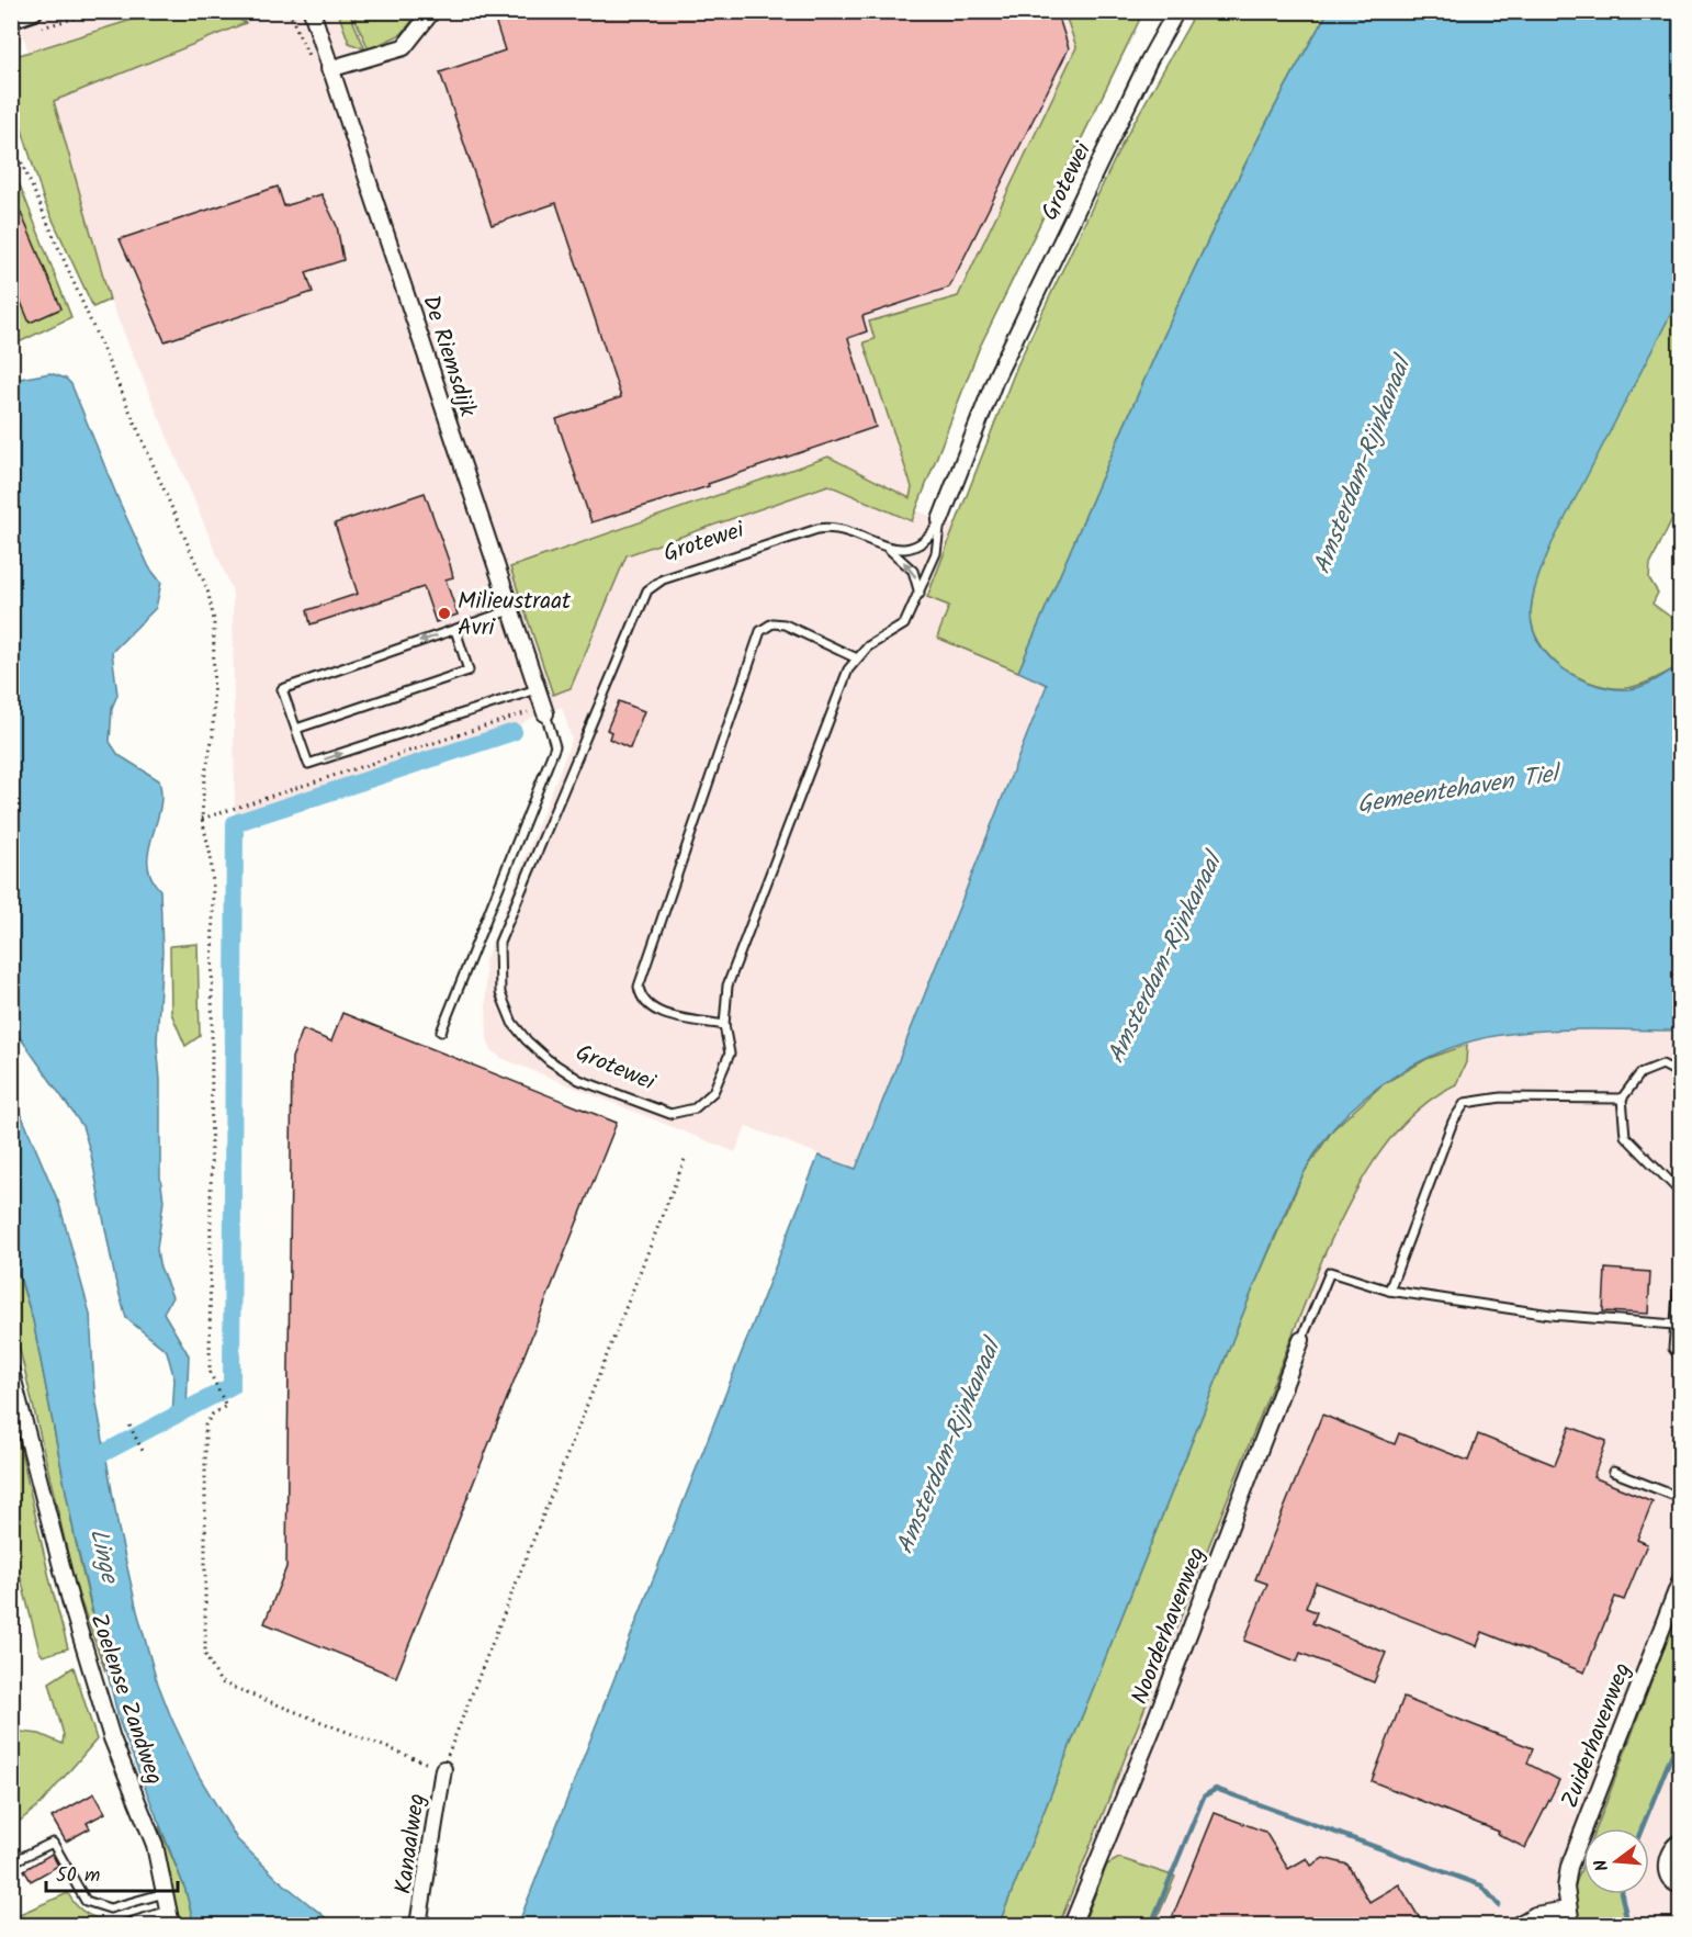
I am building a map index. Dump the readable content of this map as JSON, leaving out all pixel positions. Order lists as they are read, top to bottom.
{
  "streets": {
    "street": [
      "Grotewei",
      "De Riemsdijk",
      "Noorderhavenweg",
      "Zoelense Zandweg",
      "Zuiderhavenweg",
      "Kanaalweg"
    ]
  },
  "water": ["Amsterdam-Rijnkanaal", "Gemeentehaven Tiel", "Linge"],
  "places": ["Milieustraat Avri"],
  "scale_bar": "50 m",
  "north": "left"
}
